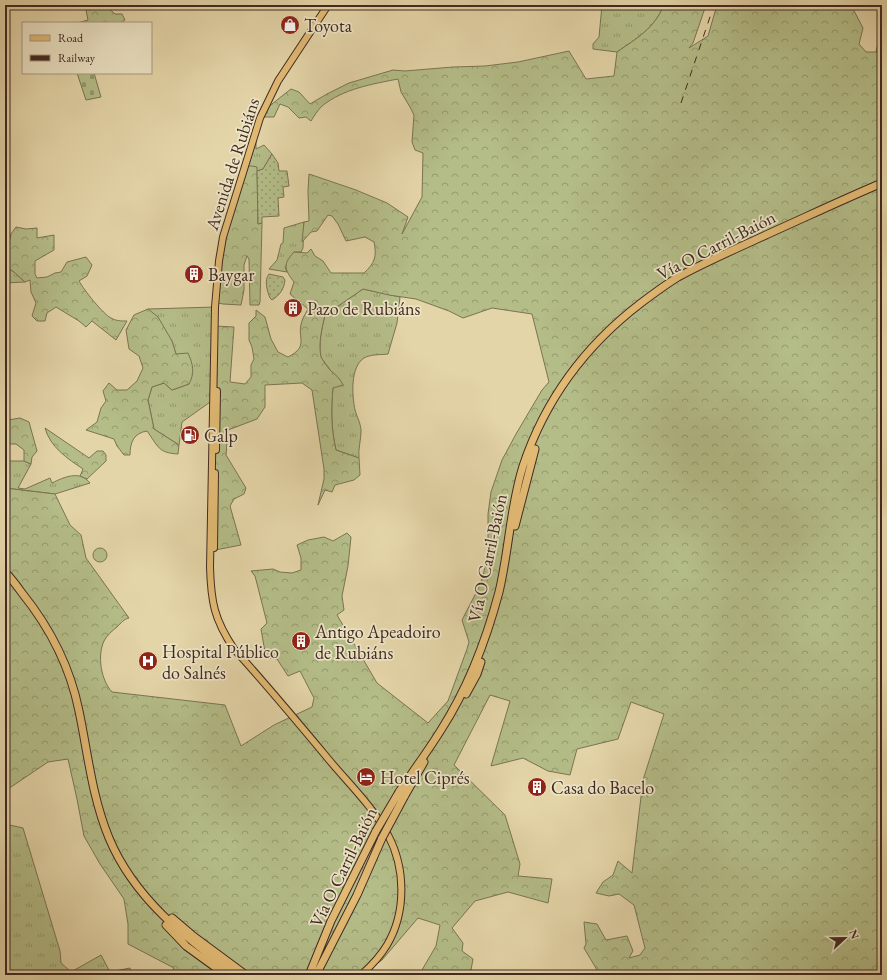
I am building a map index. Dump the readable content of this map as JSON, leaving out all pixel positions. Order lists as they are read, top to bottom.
{
  "streets": {
    "highway": ["Vía O Carril-Baión"],
    "main road": ["Avenida de Rubiáns"]
  },
  "places": {
    "shop": ["Toyota"],
    "building": [
      "Baygar",
      "Pazo de Rubiáns",
      "Antigo Apeadoiro de Rubiáns",
      "Casa do Bacelo"
    ],
    "fuel station": ["Galp"],
    "hospital": ["Hospital Público do Salnés"],
    "hotel": ["Hotel Ciprés"]
  },
  "legend": ["Road", "Railway"],
  "north": "right"
}
